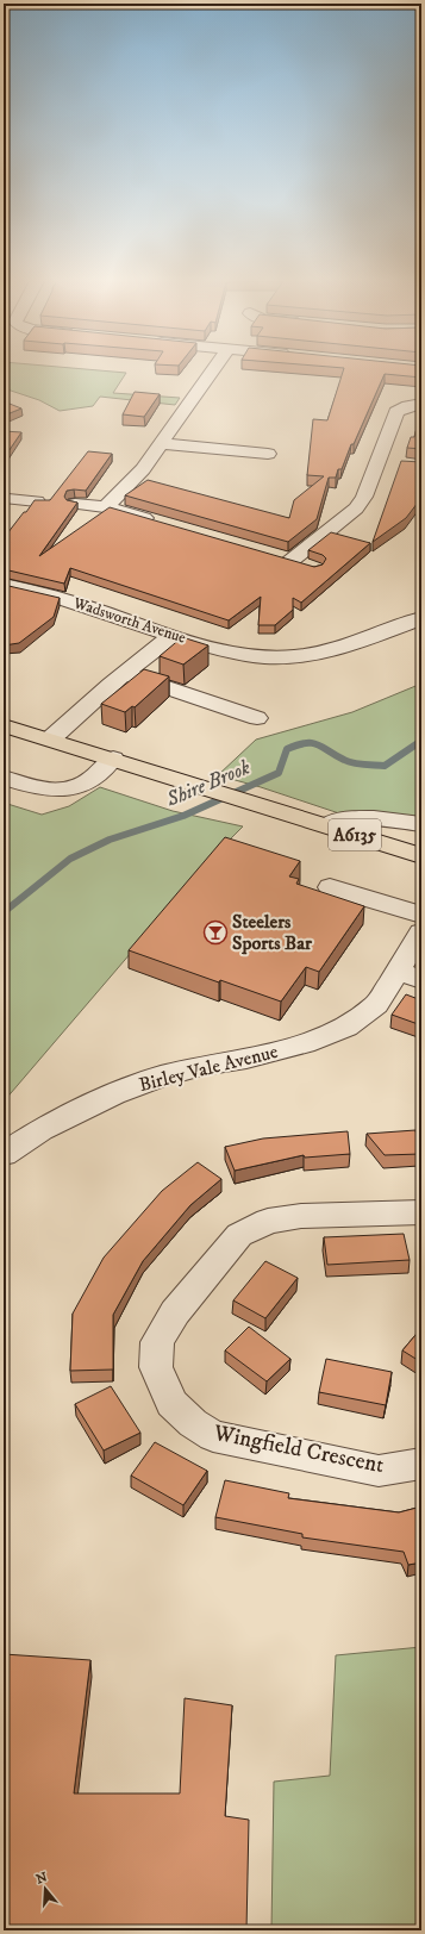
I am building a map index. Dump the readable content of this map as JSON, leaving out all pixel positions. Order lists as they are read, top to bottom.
{
  "streets": {
    "main road": ["A6135"],
    "street": ["Wadsworth Avenue", "Birley Vale Avenue", "Wingfield Crescent"]
  },
  "water": ["Shire Brook"],
  "places": {
    "bar": ["Steelers Sports Bar"]
  },
  "north": "top"
}
